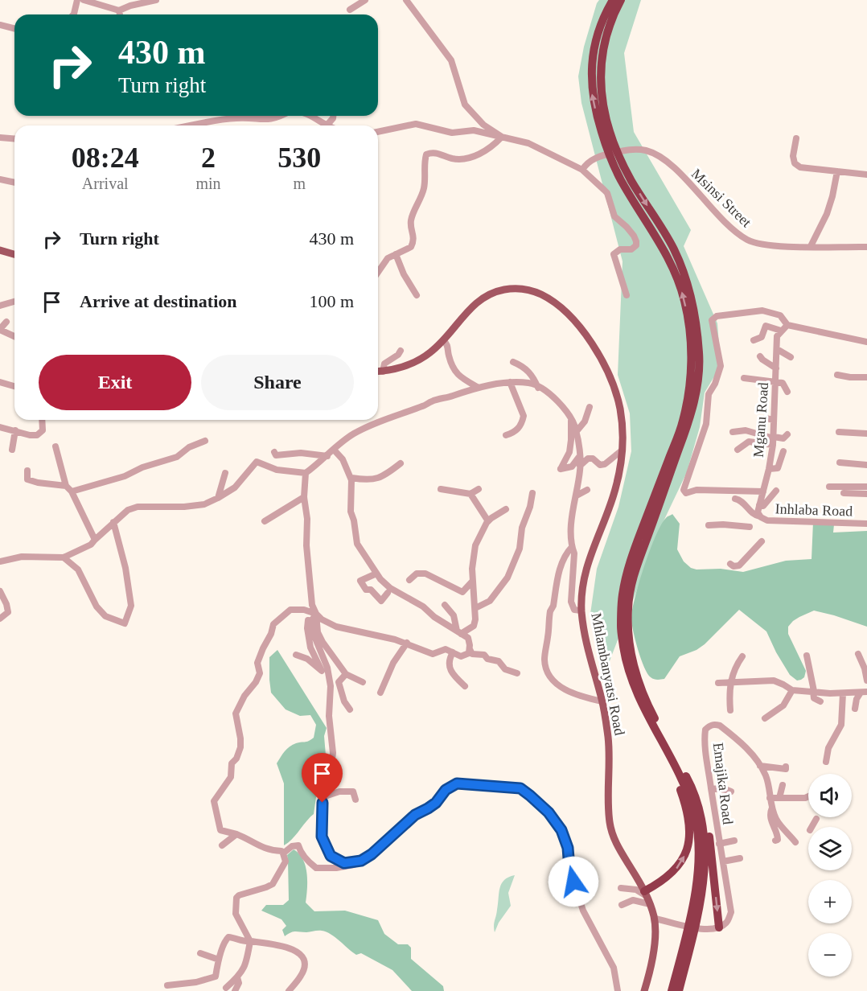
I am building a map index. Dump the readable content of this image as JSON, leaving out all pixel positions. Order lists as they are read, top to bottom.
{
  "streets": {
    "main road": ["Mhlambanyatsi Road"],
    "street": [
      "Msinsi Street",
      "Mganu Road",
      "Inhlaba Road",
      "Emajika Road"
    ]
  },
  "crossings": [
    ["Mganu Road", "Inhlaba Road"]
  ],
  "page": {
    "turn": ["430 m", "Turn right"],
    "eta": [
      "08:24",
      "Arrival",
      "2",
      "min",
      "530",
      "m"
    ],
    "list": [
      {
        "name": "Turn right",
        "value": "430 m"
      },
      {
        "name": "Arrive at destination",
        "value": "100 m"
      }
    ],
    "buttons": ["Exit", "Share"],
    "map_buttons": ["+", "−"]
  }
}
